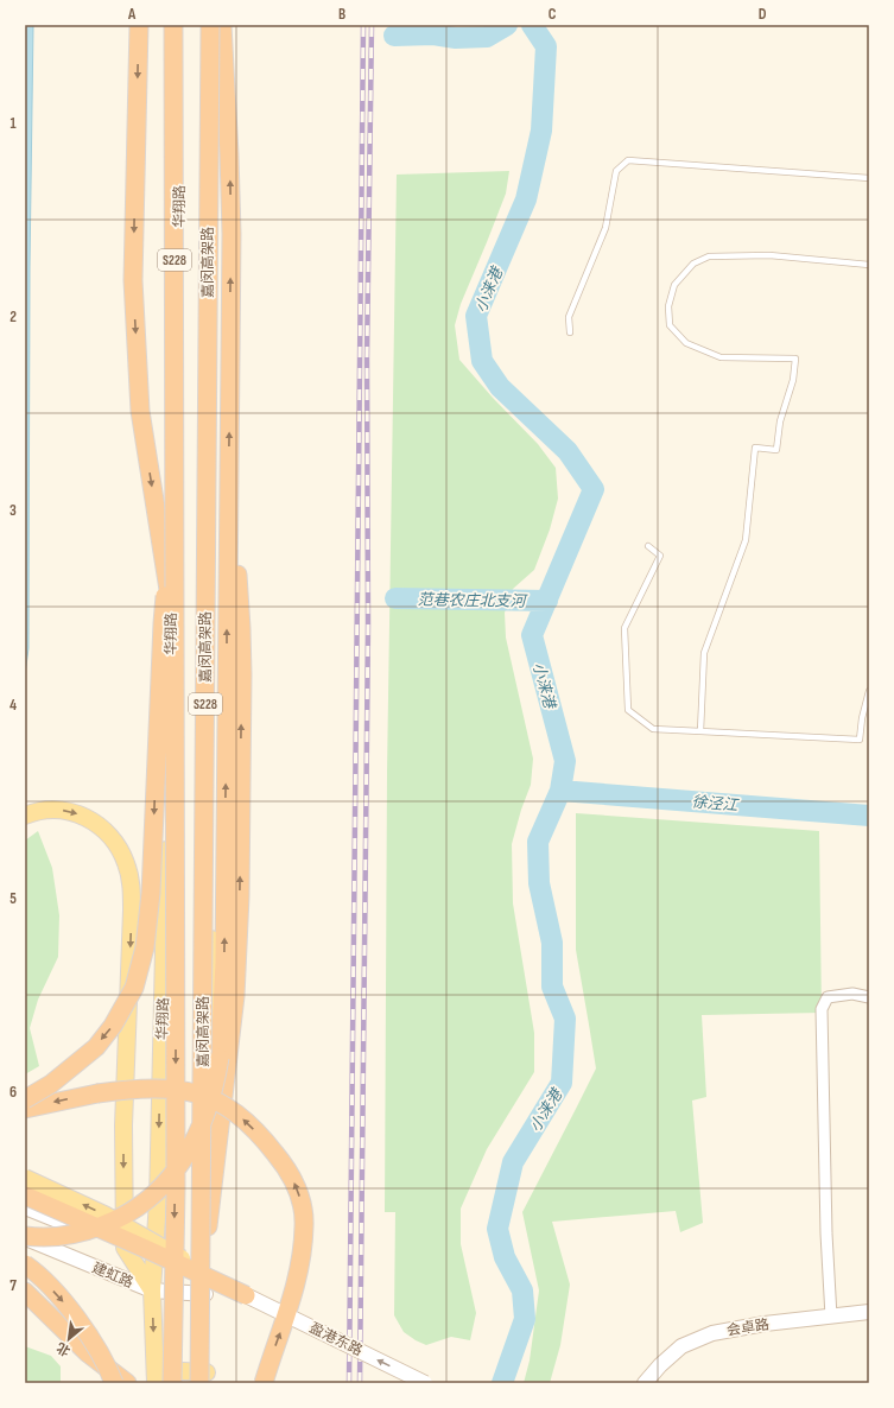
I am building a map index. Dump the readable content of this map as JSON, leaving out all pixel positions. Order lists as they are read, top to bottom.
{
  "streets": {
    "highway": ["S228", "嘉闵高架路"],
    "main road": [
      "华翔路",
      "建虹路",
      "会卓路",
      "盈港东路"
    ]
  },
  "crossings": [
    ["华翔路", "嘉闵高架路"],
    ["华翔路", "建虹路"]
  ],
  "one_way": ["盈港东路"],
  "water": ["小涞港", "范巷农庄北支河", "徐泾江"],
  "north": "bottom left",
  "grid": {
    "columns": [
      "A",
      "B",
      "C",
      "D"
    ],
    "rows": [
      "1",
      "2",
      "3",
      "4",
      "5",
      "6",
      "7"
    ]
  }
}
